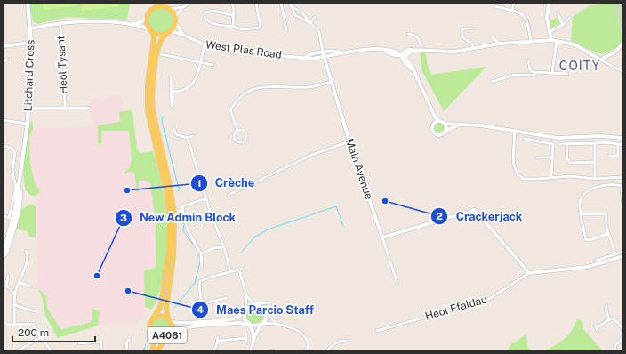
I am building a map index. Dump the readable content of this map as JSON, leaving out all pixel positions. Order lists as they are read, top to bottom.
{
  "streets": {
    "main road": ["Litchard Cross", "A4061"],
    "street": [
      "West Plas Road",
      "Heol Tysant",
      "Main Avenue",
      "Heol Ffaldau"
    ]
  },
  "crossings": [
    ["West Plas Road", "Main Avenue"],
    ["West Plas Road", "A4061"]
  ],
  "districts": ["COITY"],
  "places": [
    "Crèche",
    "Crackerjack",
    "New Admin Block",
    "Maes Parcio Staff"
  ],
  "scale_bar": "200 m"
}
